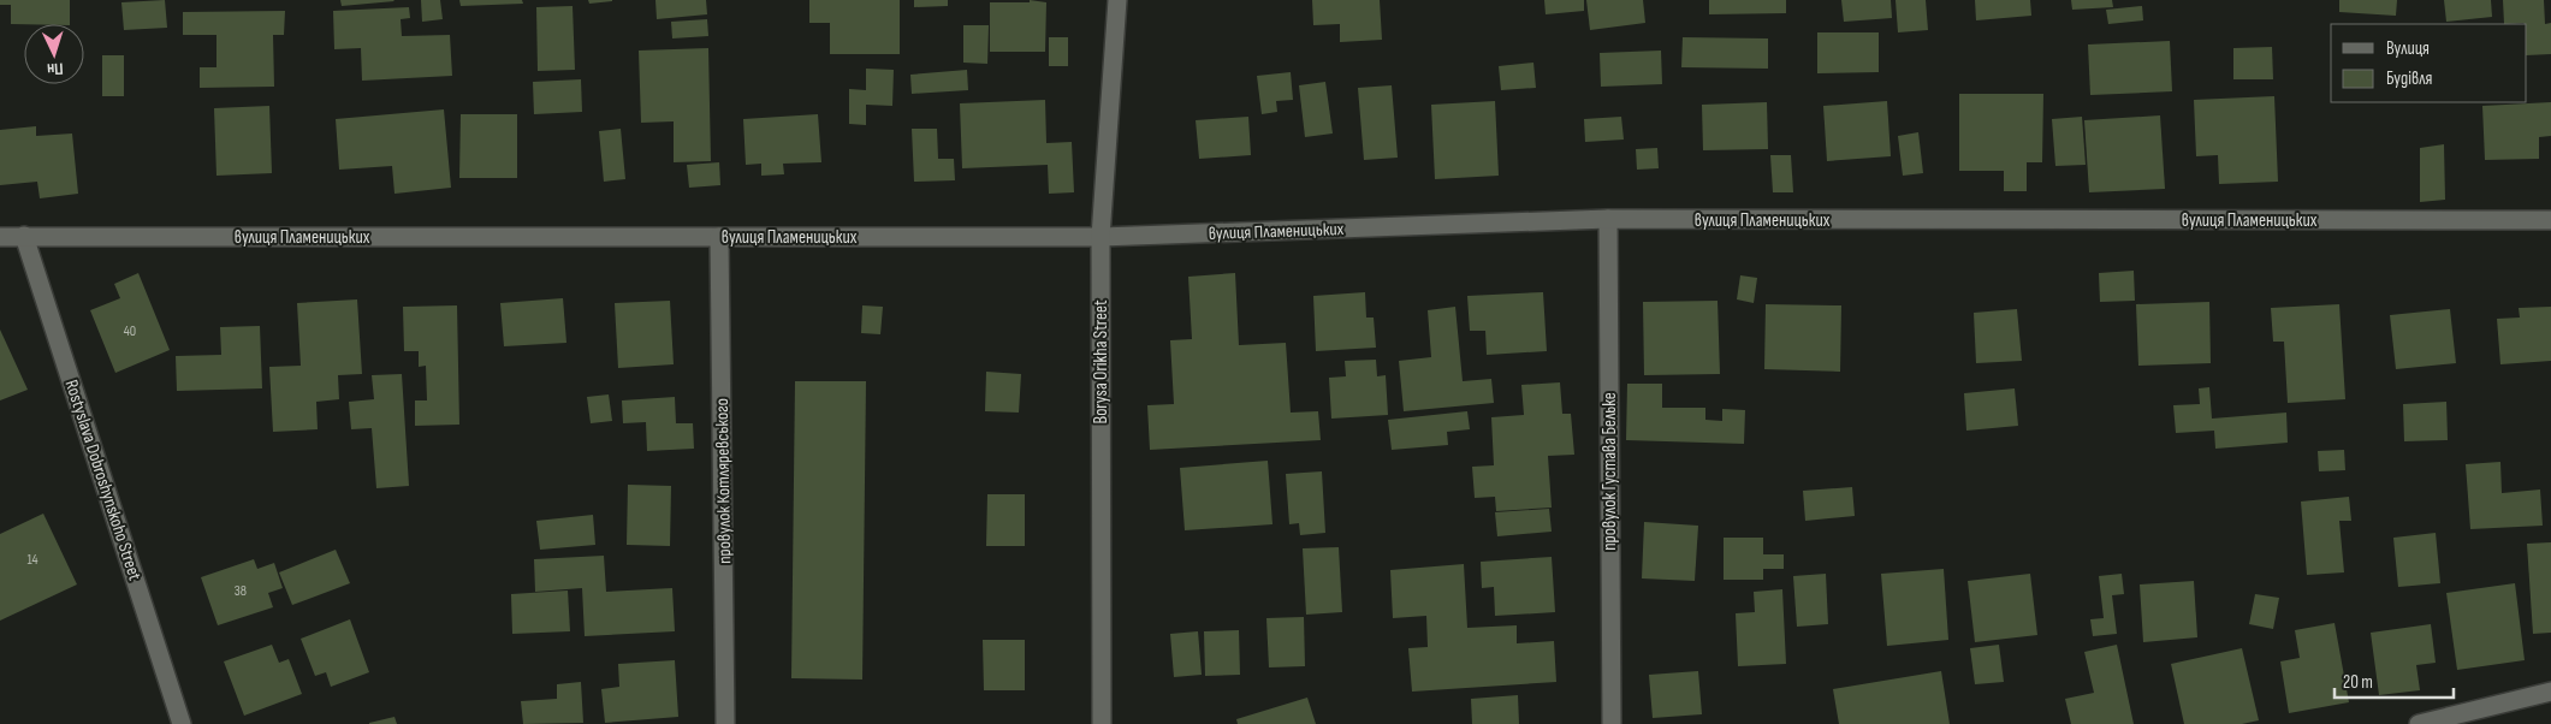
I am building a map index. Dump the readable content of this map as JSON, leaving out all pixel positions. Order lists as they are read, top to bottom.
{
  "streets": {
    "street": [
      "вулиця Пламеницьких",
      "Borysa Orikha Street",
      "провулок Густава Бельке",
      "Rostyslava Dobroshynskoho Street",
      "провулок Котляревського"
    ]
  },
  "crossings": [
    ["вулиця Пламеницьких", "Borysa Orikha Street"],
    ["вулиця Пламеницьких", "провулок Густава Бельке"],
    ["вулиця Пламеницьких", "Rostyslava Dobroshynskoho Street"],
    ["вулиця Пламеницьких", "провулок Котляревського"]
  ],
  "house_numbers": ["40", "14", "38"],
  "legend": ["Вулиця", "Будівля"],
  "scale_bar": "20 m",
  "north": "bottom"
}
